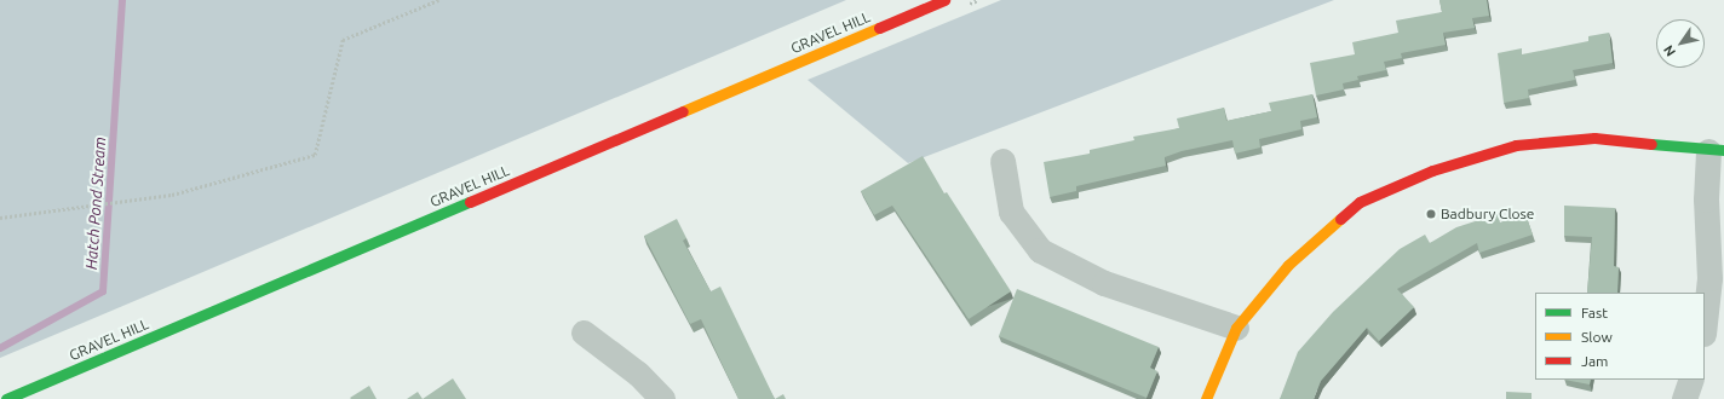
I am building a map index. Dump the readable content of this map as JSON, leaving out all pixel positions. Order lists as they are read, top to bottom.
{
  "streets": {
    "main road": ["GRAVEL HILL"]
  },
  "water": ["Hatch Pond Stream"],
  "places": ["Badbury Close"],
  "legend": ["Fast", "Slow", "Jam"],
  "north": "bottom left"
}
